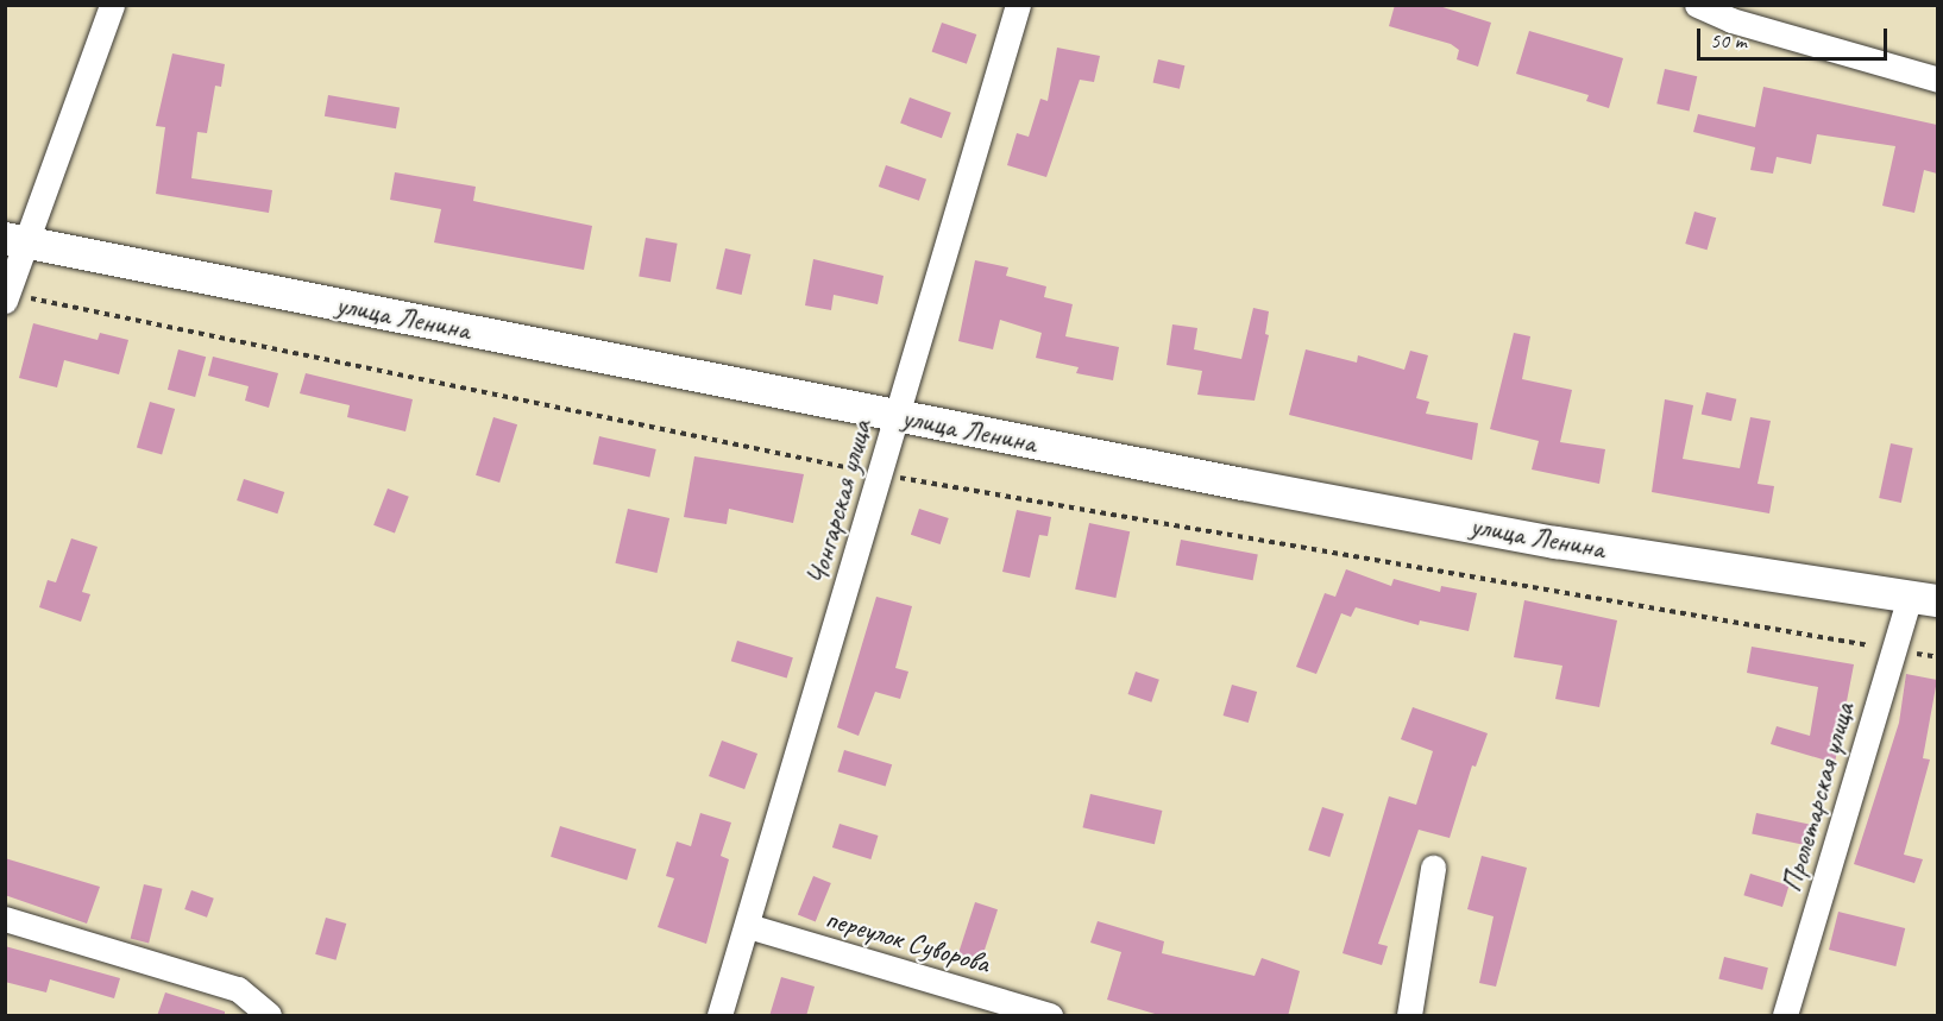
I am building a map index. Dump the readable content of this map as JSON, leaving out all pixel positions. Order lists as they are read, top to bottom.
{
  "streets": {
    "street": [
      "улица Ленина",
      "Чонгарская улица",
      "Пролетарская улица",
      "переулок Суворова"
    ]
  },
  "crossings": [
    ["улица Ленина", "Чонгарская улица"],
    ["улица Ленина", "Пролетарская улица"],
    ["Чонгарская улица", "переулок Суворова"]
  ],
  "scale_bar": "50 m"
}
